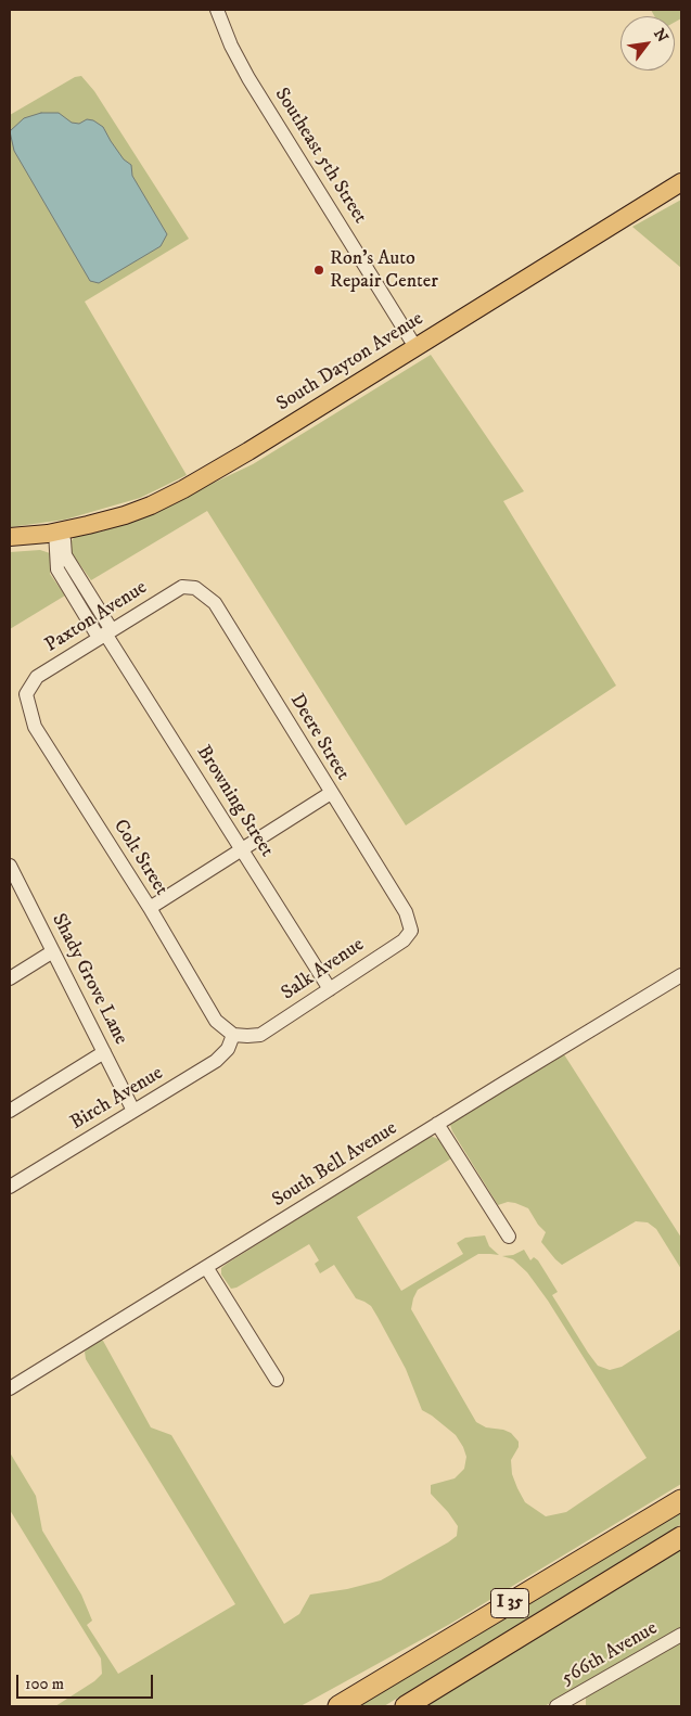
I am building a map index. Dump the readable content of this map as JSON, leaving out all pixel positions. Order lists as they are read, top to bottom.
{
  "streets": {
    "highway": ["I 35"],
    "main road": ["South Dayton Avenue"],
    "street": [
      "Southeast 5th Street",
      "Paxton Avenue",
      "Deere Street",
      "Browning Street",
      "Colt Street",
      "Salk Avenue",
      "Shady Grove Lane",
      "Birch Avenue",
      "South Bell Avenue",
      "566th Avenue"
    ]
  },
  "crossings": [
    ["Southeast 5th Street", "South Dayton Avenue"],
    ["South Dayton Avenue", "Browning Street"],
    ["Paxton Avenue", "Deere Street"],
    ["Paxton Avenue", "Browning Street"],
    ["Paxton Avenue", "Colt Street"],
    ["Deere Street", "Salk Avenue"],
    ["Browning Street", "Salk Avenue"],
    ["Colt Street", "Salk Avenue"],
    ["Colt Street", "Birch Avenue"],
    ["Salk Avenue", "Birch Avenue"],
    ["Shady Grove Lane", "Birch Avenue"]
  ],
  "places": ["Ron's Auto Repair Center"],
  "scale_bar": "100 m",
  "north": "top right"
}
